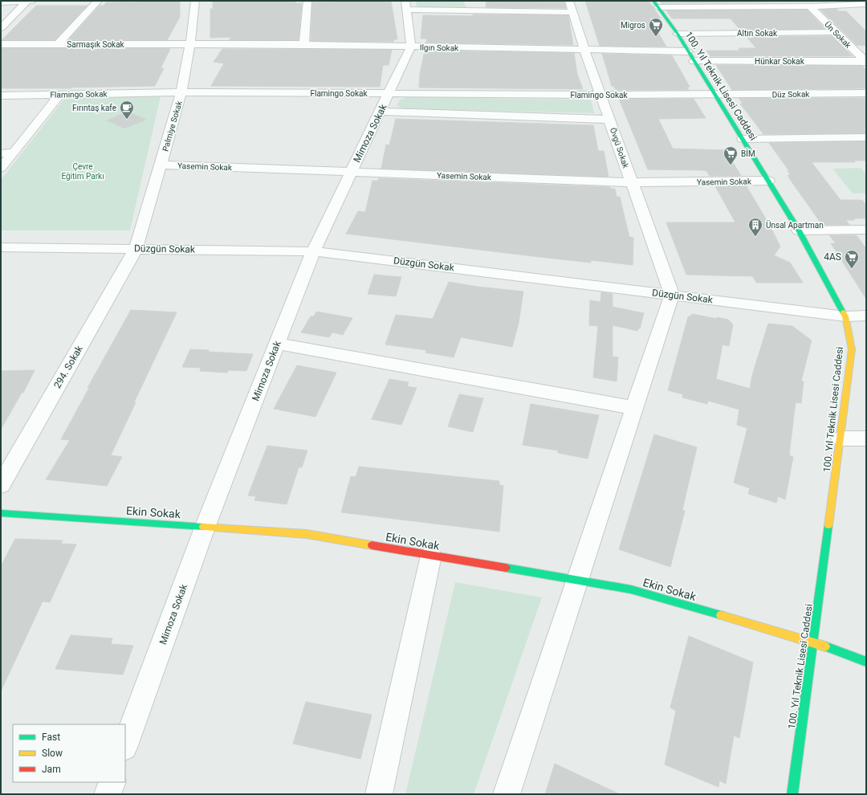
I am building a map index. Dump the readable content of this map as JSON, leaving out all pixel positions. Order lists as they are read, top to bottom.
{
  "streets": {
    "main road": ["100. Yıl Teknik Lisesi Caddesi", "Ekin Sokak"],
    "street": [
      "Altın Sokak",
      "Ün Sokak",
      "Sarmaşık Sokak",
      "Ilgın Sokak",
      "Hünkar Sokak",
      "Flamingo Sokak",
      "Düz Sokak",
      "Palmiye Sokak",
      "Mimoza Sokak",
      "Övgü Sokak",
      "Yasemin Sokak",
      "Düzgün Sokak",
      "294. Sokak"
    ]
  },
  "crossings": [
    ["Altın Sokak", "Ün Sokak"],
    ["Altın Sokak", "100. Yıl Teknik Lisesi Caddesi"],
    ["Ün Sokak", "Hünkar Sokak"],
    ["Sarmaşık Sokak", "Ilgın Sokak"],
    ["Sarmaşık Sokak", "Palmiye Sokak"],
    ["Ilgın Sokak", "100. Yıl Teknik Lisesi Caddesi"],
    ["Ilgın Sokak", "Palmiye Sokak"],
    ["Ilgın Sokak", "Mimoza Sokak"],
    ["Ilgın Sokak", "Övgü Sokak"],
    ["Hünkar Sokak", "100. Yıl Teknik Lisesi Caddesi"],
    ["100. Yıl Teknik Lisesi Caddesi", "Flamingo Sokak"],
    ["100. Yıl Teknik Lisesi Caddesi", "Düz Sokak"],
    ["100. Yıl Teknik Lisesi Caddesi", "Yasemin Sokak"],
    ["100. Yıl Teknik Lisesi Caddesi", "Düzgün Sokak"],
    ["100. Yıl Teknik Lisesi Caddesi", "Ekin Sokak"],
    ["Flamingo Sokak", "Düz Sokak"],
    ["Flamingo Sokak", "Palmiye Sokak"],
    ["Flamingo Sokak", "Mimoza Sokak"],
    ["Flamingo Sokak", "Övgü Sokak"],
    ["Palmiye Sokak", "Yasemin Sokak"],
    ["Palmiye Sokak", "Düzgün Sokak"],
    ["Palmiye Sokak", "294. Sokak"],
    ["Mimoza Sokak", "Yasemin Sokak"],
    ["Mimoza Sokak", "Düzgün Sokak"],
    ["Mimoza Sokak", "Ekin Sokak"],
    ["Övgü Sokak", "Yasemin Sokak"],
    ["Övgü Sokak", "Düzgün Sokak"],
    ["Düzgün Sokak", "294. Sokak"]
  ],
  "parks": ["Çevre Eğitim Parkı"],
  "places": {
    "supermarket": ["Migros", "BİM", "4AS"],
    "cafe": ["Fırıntaş kafe"],
    "building": ["Ünsal Apartman"]
  },
  "legend": ["Fast", "Slow", "Jam"]
}
